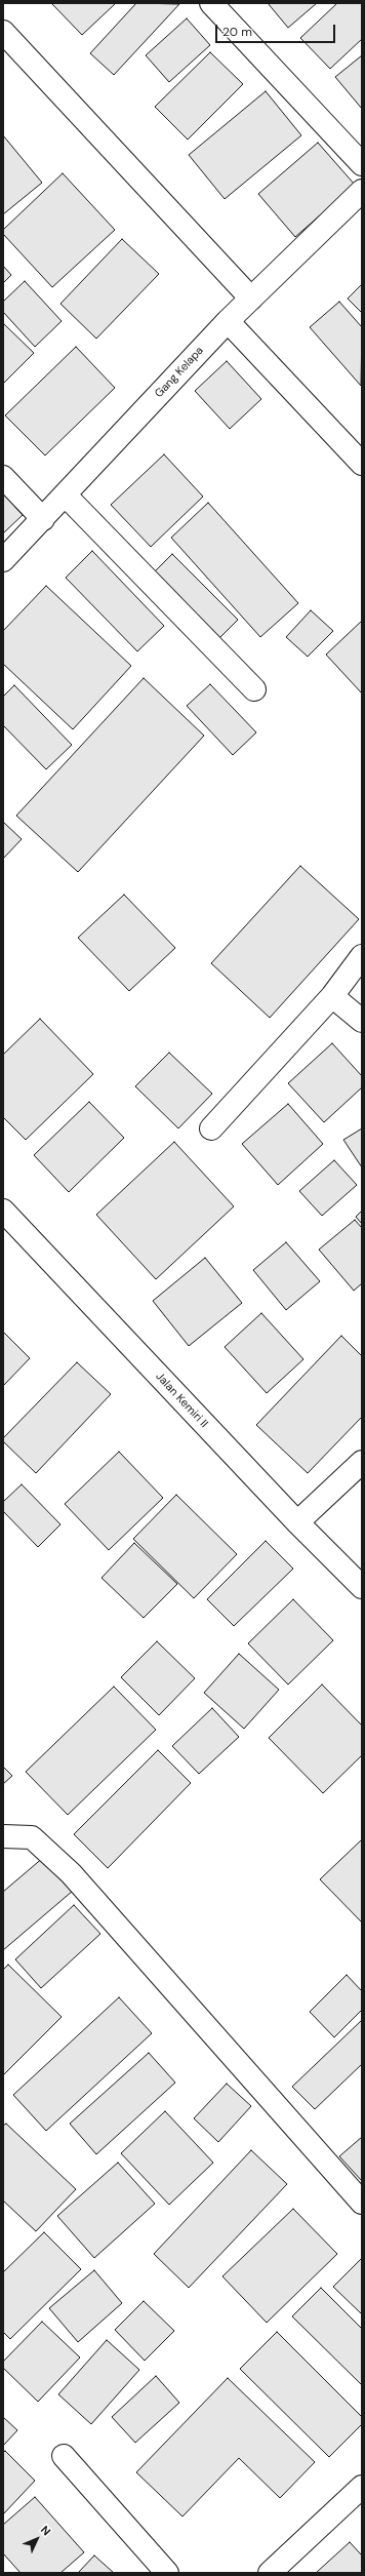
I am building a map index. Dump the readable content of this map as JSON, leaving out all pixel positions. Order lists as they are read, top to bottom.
{
  "streets": {
    "street": ["Gang Kelapa", "Jalan Kemiri II"]
  },
  "scale_bar": "20 m",
  "north": "top right"
}
